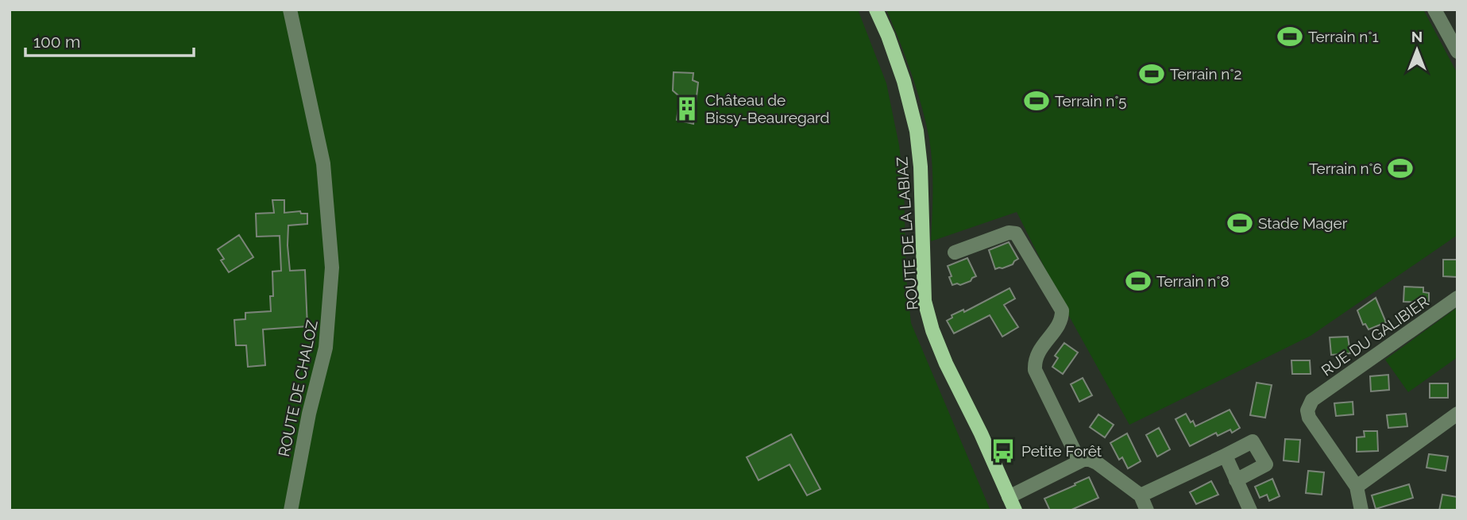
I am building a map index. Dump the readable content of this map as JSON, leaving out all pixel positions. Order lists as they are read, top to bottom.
{
  "streets": {
    "main road": ["ROUTE DE LA LABIAZ"],
    "street": ["RUE DU GALIBIER", "ROUTE DE CHALOZ"]
  },
  "places": {
    "sports": [
      "Terrain n°1",
      "Terrain n°2",
      "Terrain n°5",
      "Terrain n°6",
      "Stade Mager",
      "Terrain n°8"
    ],
    "building": ["Château de Bissy-Beauregard"],
    "bus stop": ["Petite Forêt"]
  },
  "scale_bar": "100 m",
  "north": "top"
}
